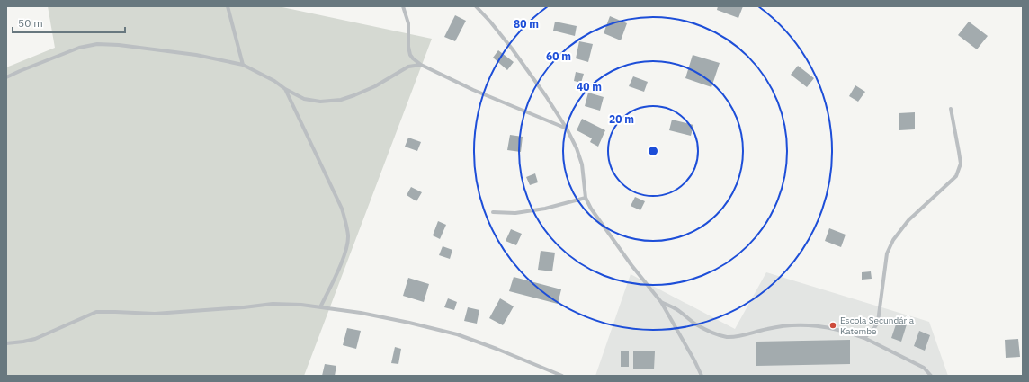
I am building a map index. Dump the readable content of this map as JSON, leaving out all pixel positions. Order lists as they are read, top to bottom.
{
  "places": ["Escola Secundária Katembe"],
  "scale_bar": "50 m",
  "rings": [
    "80 m",
    "60 m",
    "40 m",
    "20 m"
  ]
}
